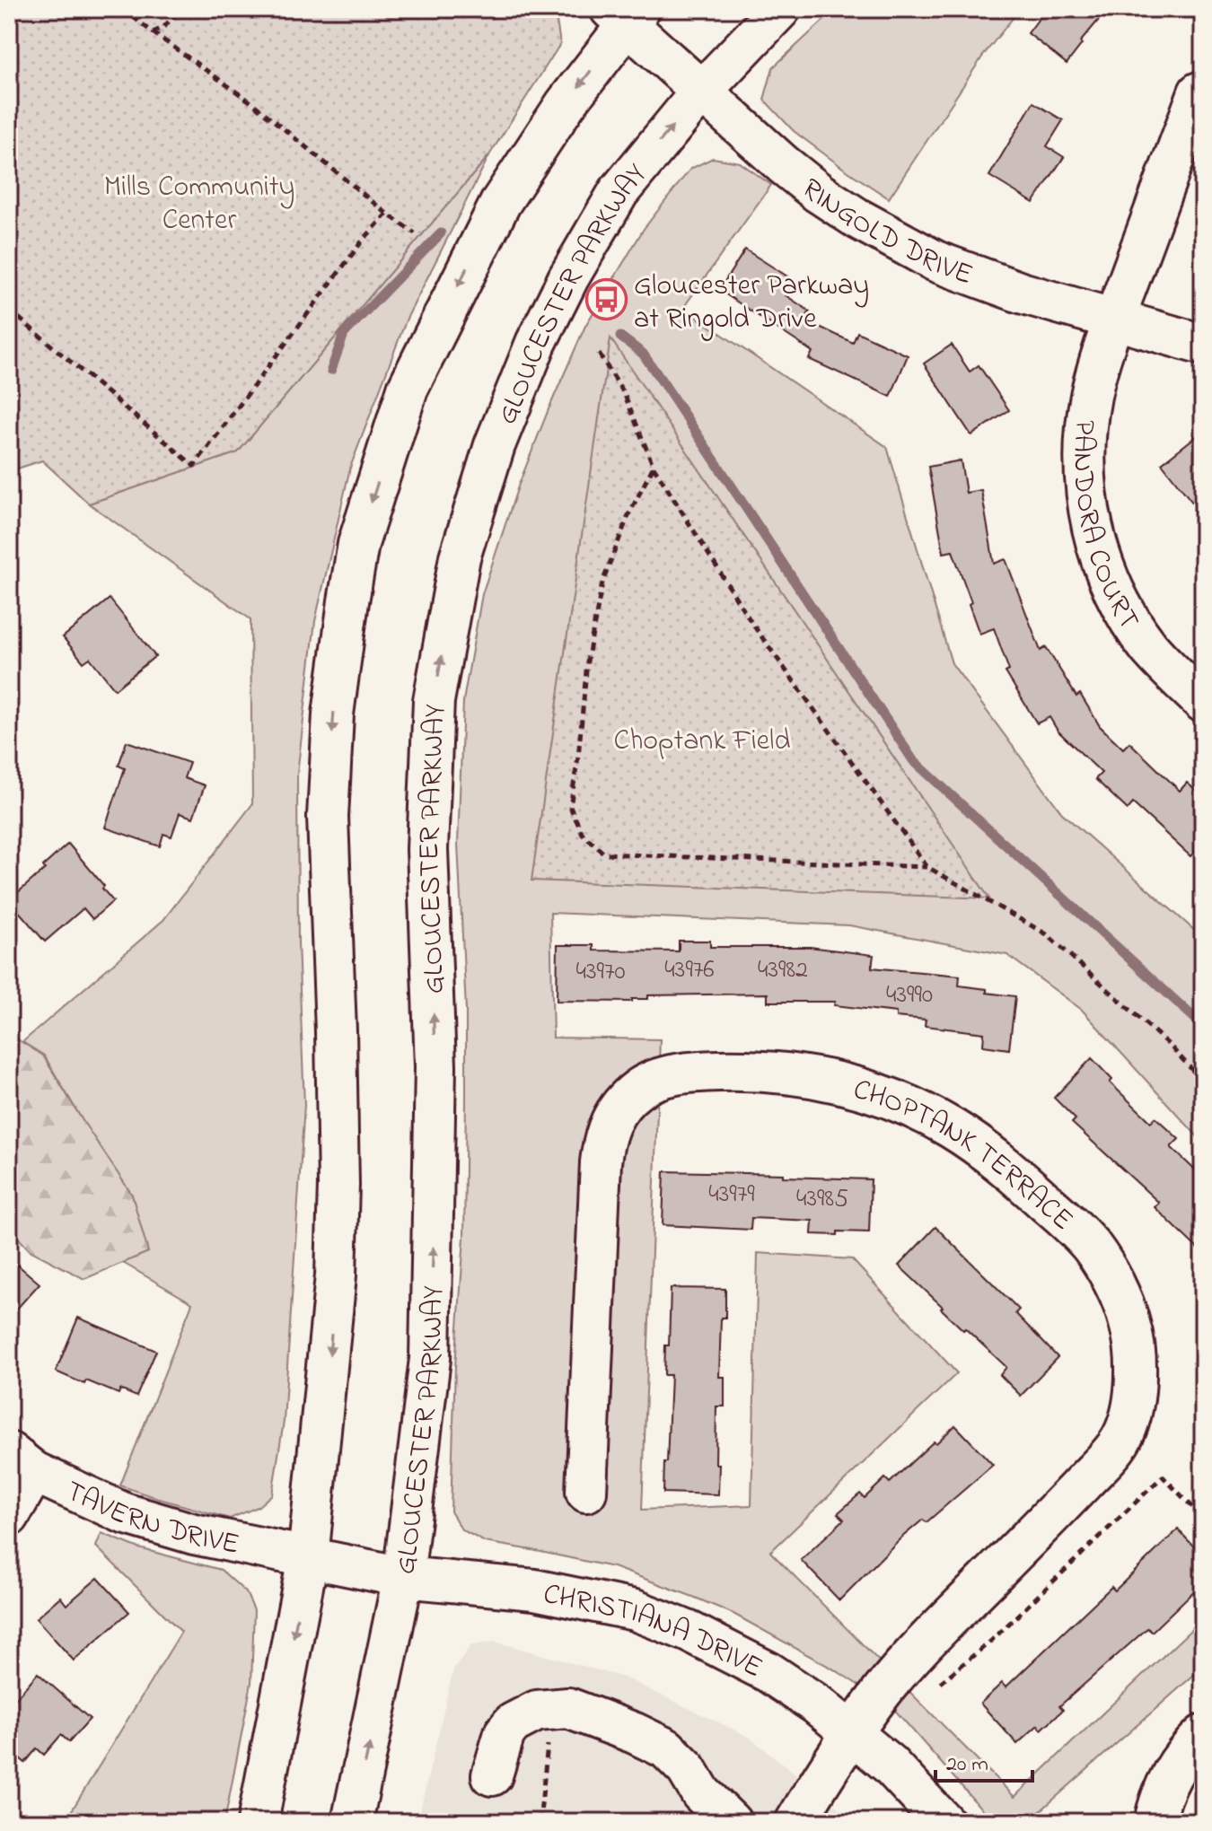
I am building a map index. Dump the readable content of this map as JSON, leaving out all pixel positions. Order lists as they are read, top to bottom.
{
  "streets": {
    "street": [
      "RINGOLD DRIVE",
      "GLOUCESTER PARKWAY",
      "PANDORA COURT",
      "CHOPTANK TERRACE",
      "TAVERN DRIVE",
      "CHRISTIANA DRIVE"
    ]
  },
  "crossings": [
    ["RINGOLD DRIVE", "GLOUCESTER PARKWAY"],
    ["RINGOLD DRIVE", "PANDORA COURT"],
    ["GLOUCESTER PARKWAY", "CHRISTIANA DRIVE"],
    ["CHOPTANK TERRACE", "CHRISTIANA DRIVE"],
    ["TAVERN DRIVE", "CHRISTIANA DRIVE"]
  ],
  "parks": ["Mills Community Center", "Choptank Field"],
  "places": {
    "bus stop": ["Gloucester Parkway at Ringold Drive"]
  },
  "house_numbers": [
    "43976",
    "43982",
    "43970",
    "43990",
    "43979",
    "43985"
  ],
  "scale_bar": "20 m"
}
